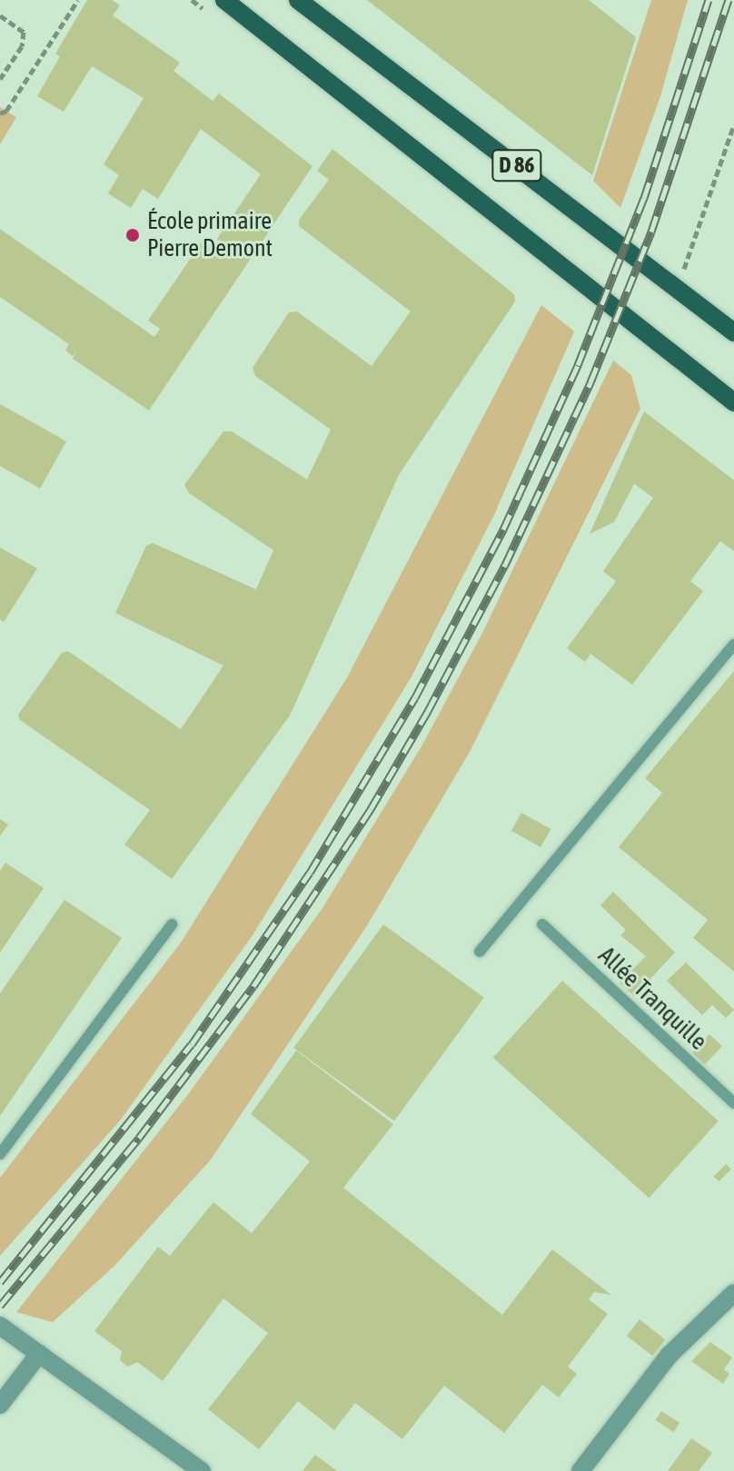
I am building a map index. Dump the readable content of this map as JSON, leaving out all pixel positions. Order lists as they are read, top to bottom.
{
  "streets": {
    "main road": ["D 86"],
    "lane": ["Allée Tranquille"]
  },
  "places": ["École primaire Pierre Demont"]
}
